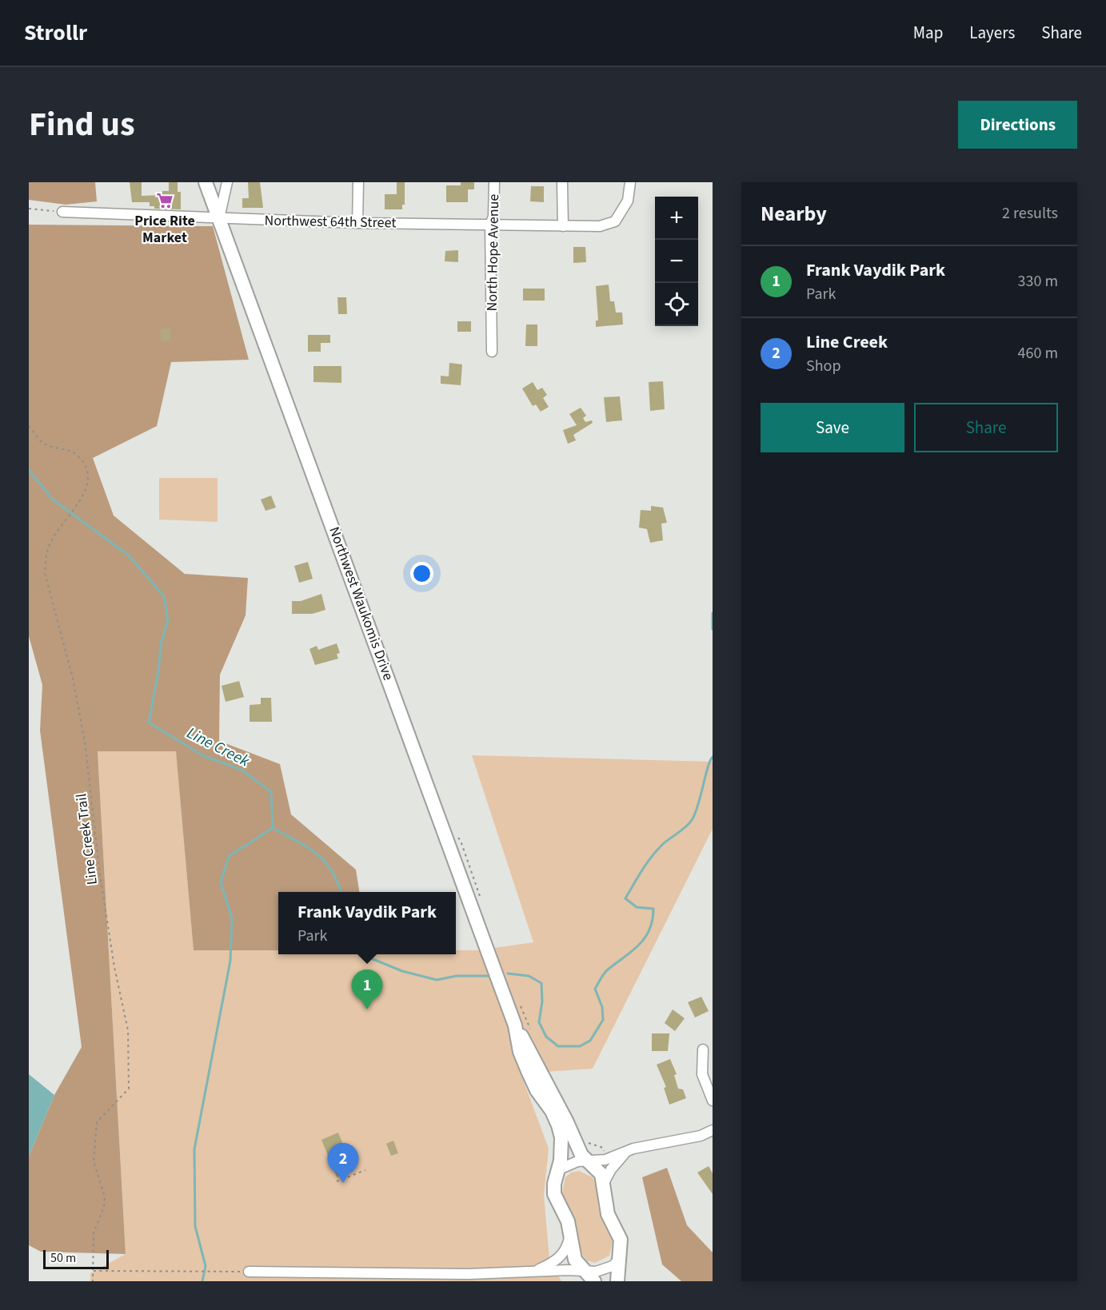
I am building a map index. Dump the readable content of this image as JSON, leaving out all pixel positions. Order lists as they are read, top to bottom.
{
  "streets": {
    "main road": ["Northwest Waukomis Drive"],
    "street": ["Northwest 64th Street", "North Hope Avenue"],
    "path": ["Line Creek Trail"]
  },
  "crossings": [
    ["Northwest 64th Street", "North Hope Avenue"],
    ["Northwest 64th Street", "Northwest Waukomis Drive"]
  ],
  "water": ["Line Creek"],
  "places": {
    "supermarket": ["Price Rite Market"]
  },
  "scale_bar": "50 m",
  "page": {
    "header": "Strollr",
    "nav": ["Map", "Layers", "Share"],
    "title": "Find us",
    "buttons": [
      "Directions",
      ["Save", "Share"]
    ],
    "heading": ["Nearby", "2 results"],
    "map_buttons": ["+", "−"],
    "list": [
      {
        "mark": "1",
        "name": "Frank Vaydik Park",
        "note": "Park",
        "value": "330 m"
      },
      {
        "mark": "2",
        "name": "Line Creek",
        "note": "Shop",
        "value": "460 m"
      }
    ],
    "popup": ["Frank Vaydik Park", "Park"],
    "pins": ["1", "2"],
    "scale": "50 m"
  }
}
